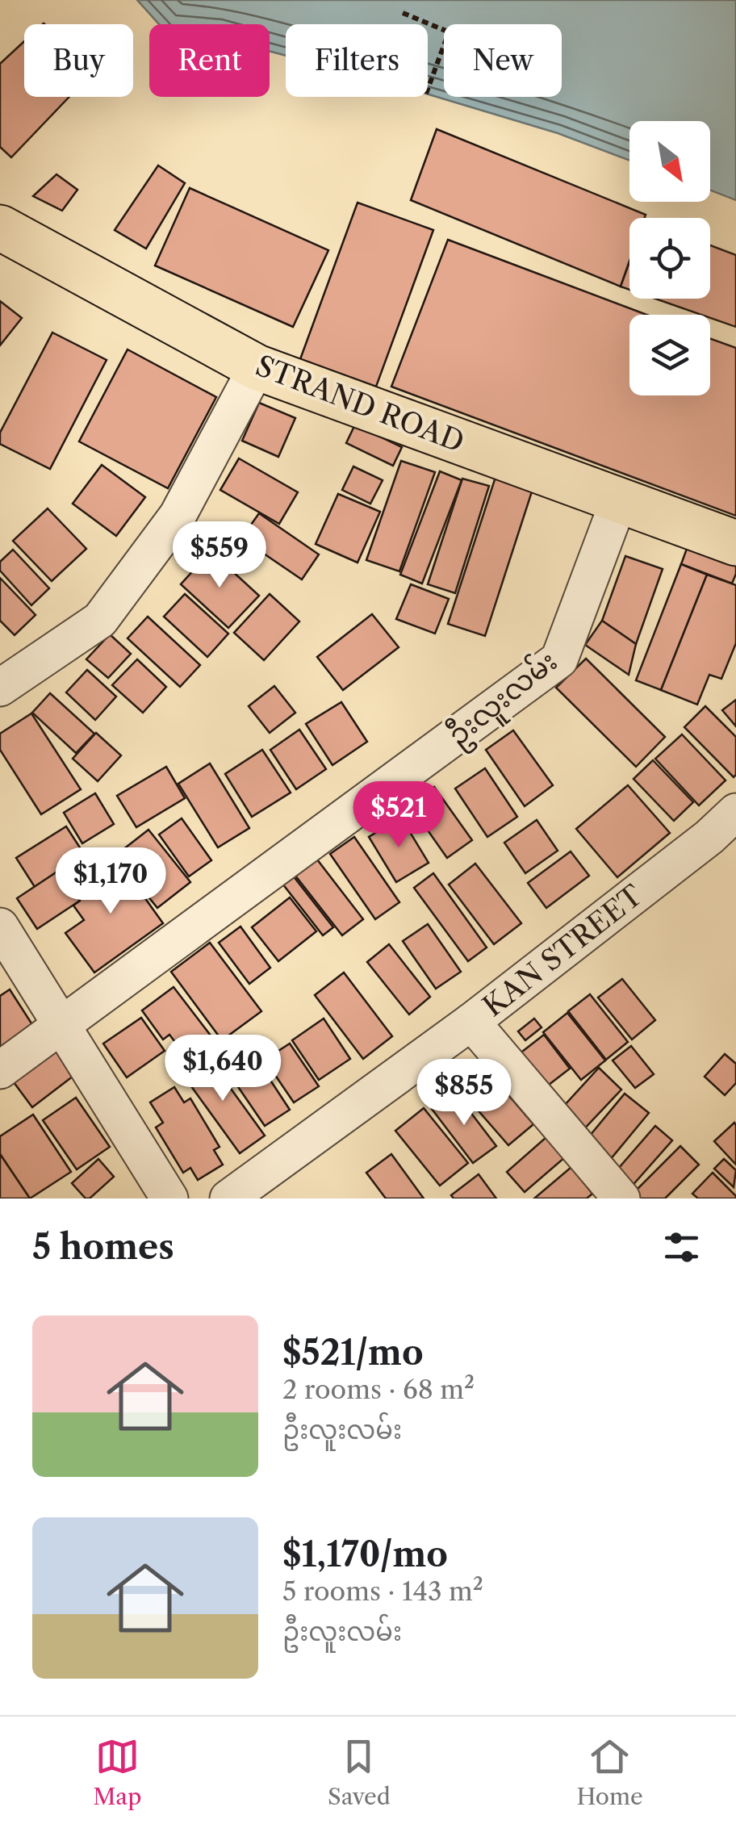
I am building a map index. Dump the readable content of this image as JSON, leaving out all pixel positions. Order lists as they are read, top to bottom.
{
  "streets": {
    "main road": ["STRAND ROAD"],
    "street": ["ဦးလူးလမ်း", "KAN STREET"]
  },
  "crossings": [
    ["STRAND ROAD", "ဦးလူးလမ်း"]
  ],
  "north": "bottom right",
  "page": {
    "chip": [
      "Buy",
      "Rent",
      "Filters",
      "New"
    ],
    "price": [
      "$559",
      "$521",
      "$1,170",
      "$1,640",
      "$855"
    ],
    "heading": "5 homes",
    "list": [
      {
        "name": "$521/mo",
        "note": "2 rooms · 68 m² · ဦးလူးလမ်း"
      },
      {
        "name": "$1,170/mo",
        "note": "5 rooms · 143 m² · ဦးလူးလမ်း"
      }
    ],
    "tabs": ["Map", "Saved", "Home"]
  }
}
